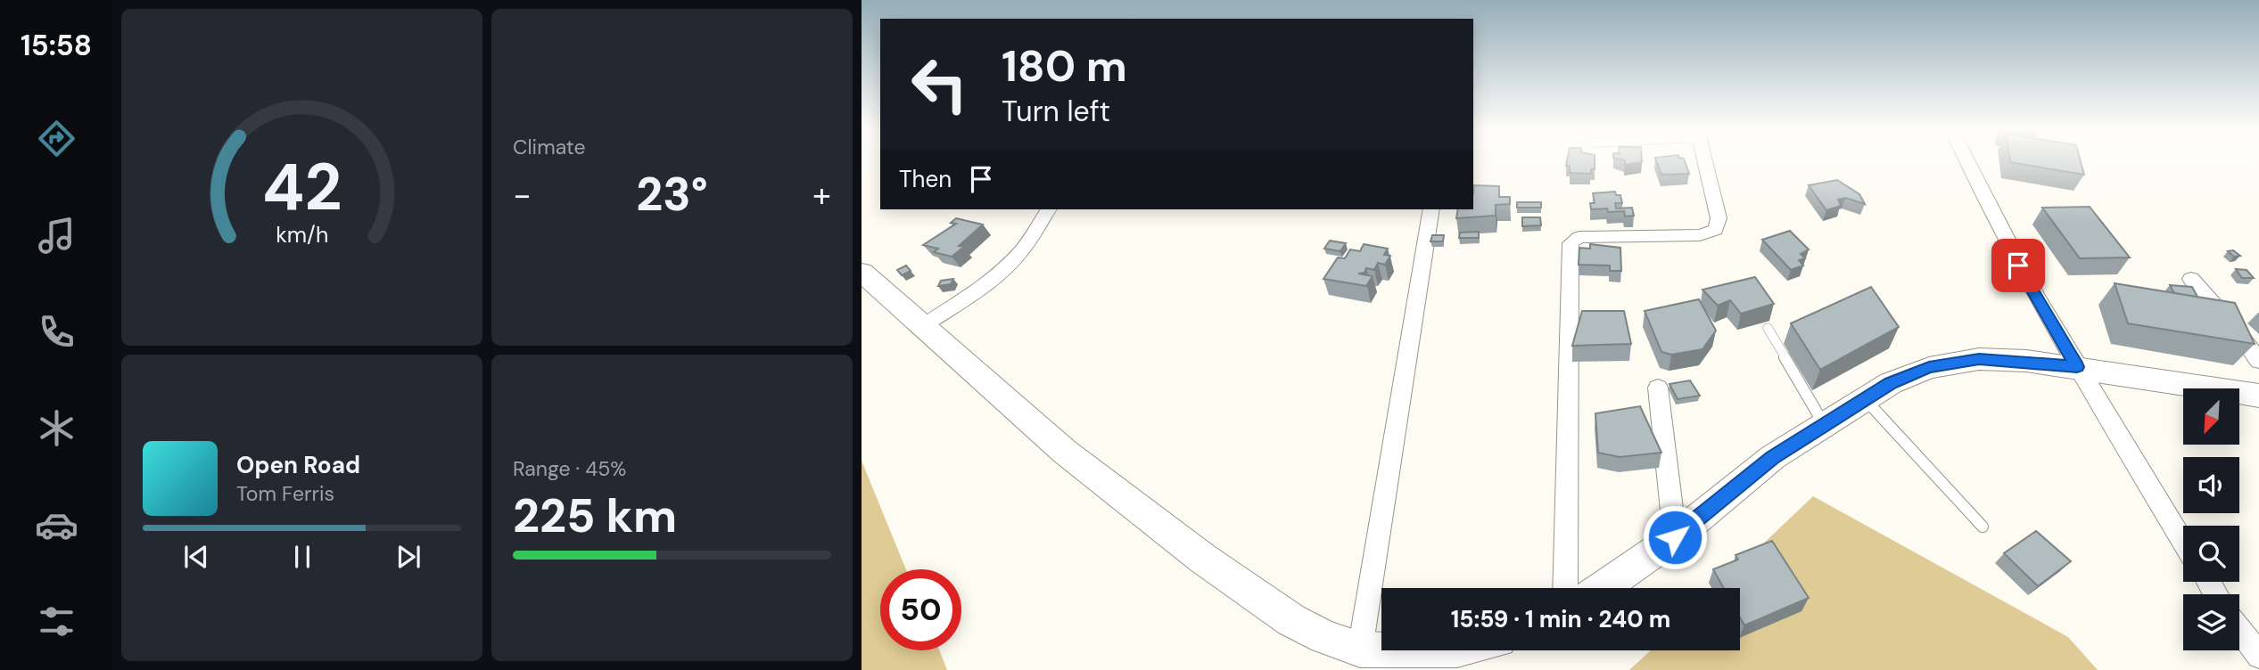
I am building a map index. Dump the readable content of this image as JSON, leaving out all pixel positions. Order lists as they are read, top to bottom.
{
  "north": "bottom left",
  "page": {
    "tabs": "15:58",
    "tile": [
      "Climate",
      ["Range · 45%", "225 km"]
    ],
    "turn": ["180 m", "Turn left"],
    "then": "Then",
    "heat": ["−", "23°", "+"],
    "song": ["Open Road", "Tom Ferris"],
    "limit": "50",
    "trip": "15:59 · 1 min · 240 m",
    "gauge": ["42", "km/h"]
  }
}
